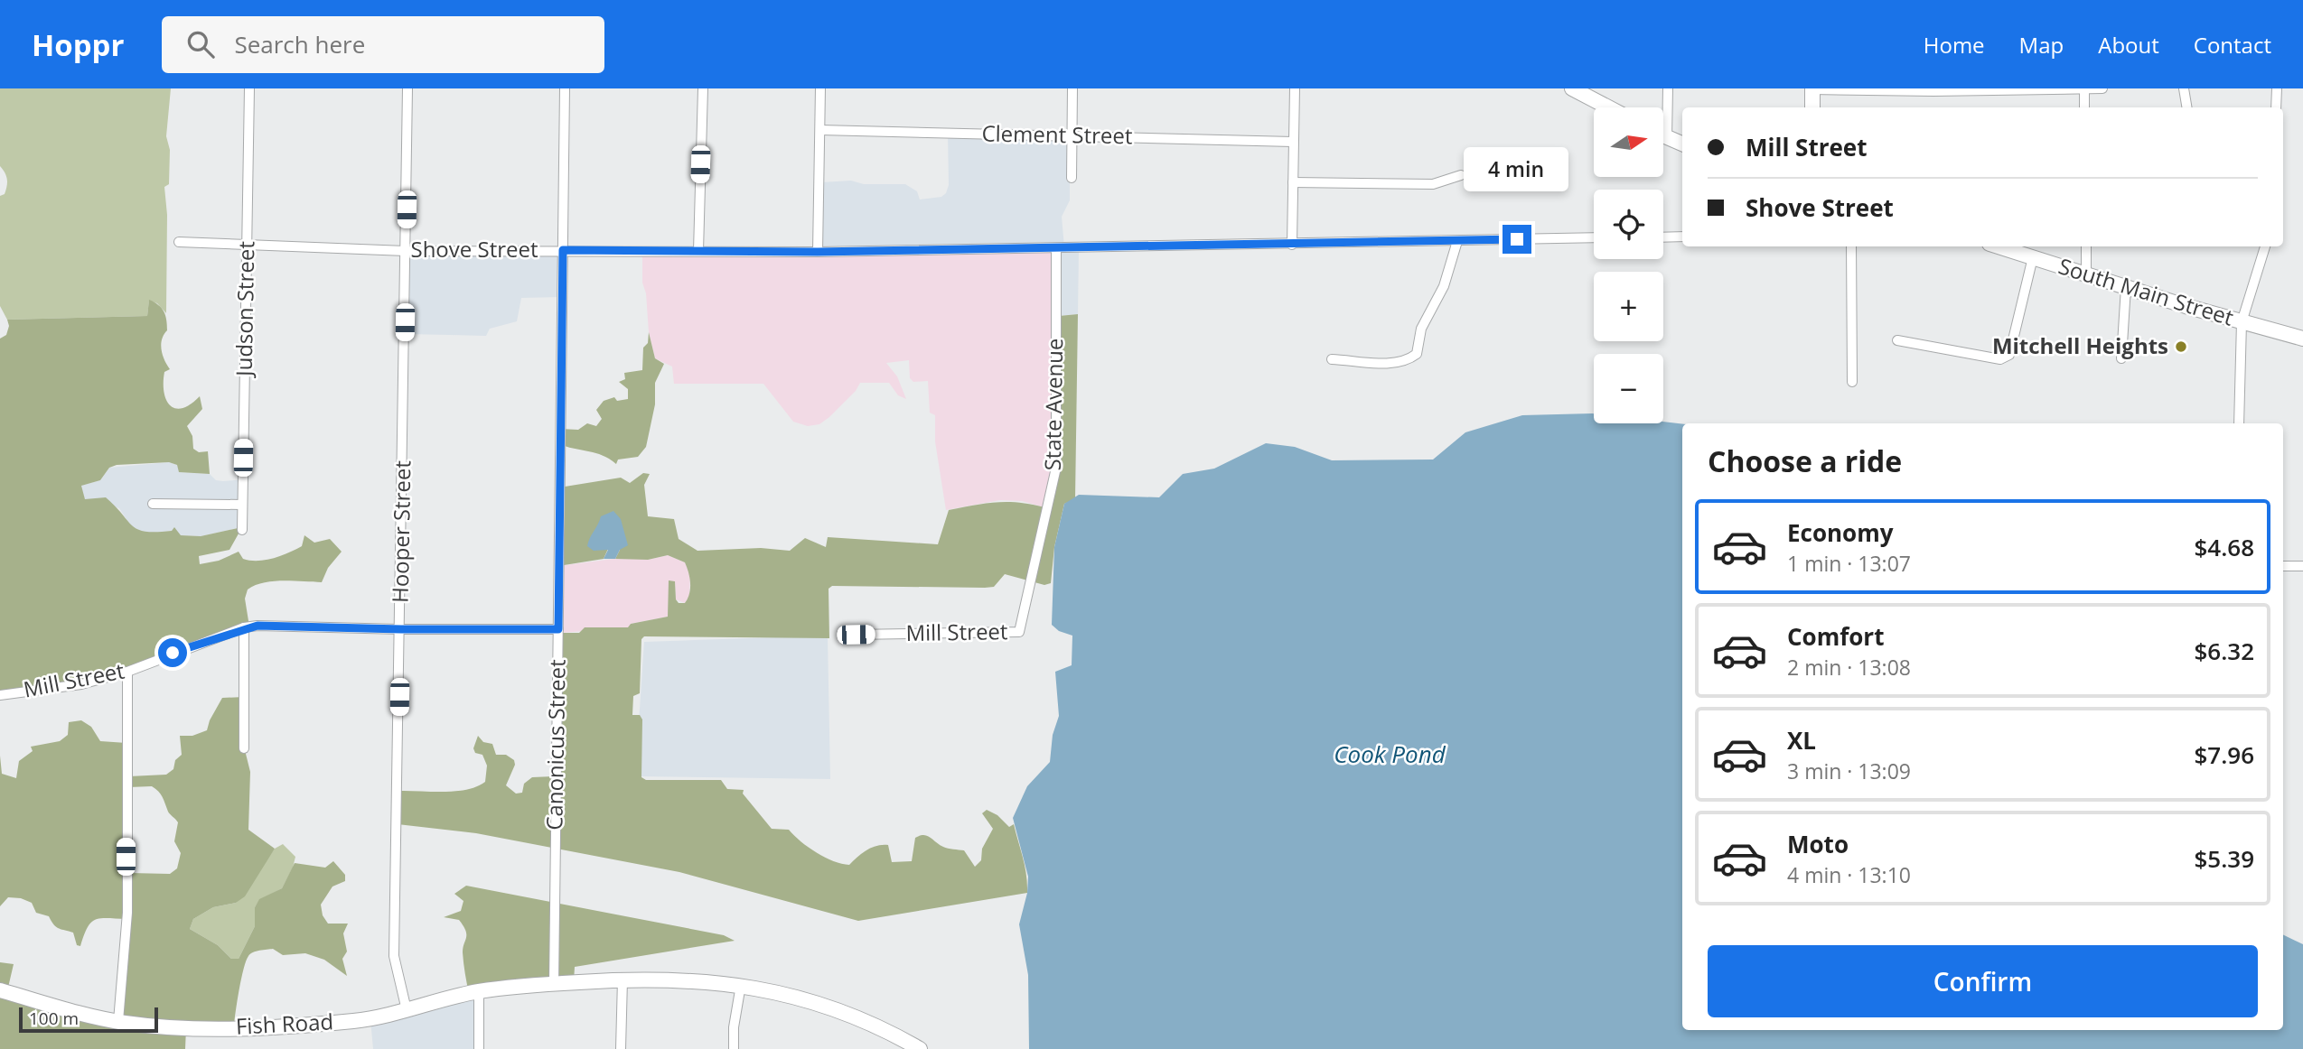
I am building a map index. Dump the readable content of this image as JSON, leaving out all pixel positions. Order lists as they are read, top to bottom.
{
  "streets": {
    "main road": ["South Main Street", "Fish Road"],
    "street": [
      "Clement Street",
      "Shove Street",
      "Judson Street",
      "State Avenue",
      "Hooper Street",
      "Mill Street",
      "Canonicus Street"
    ]
  },
  "crossings": [
    ["Shove Street", "Judson Street"],
    ["Shove Street", "State Avenue"],
    ["Shove Street", "Hooper Street"],
    ["Shove Street", "Canonicus Street"],
    ["State Avenue", "Mill Street"],
    ["Hooper Street", "Mill Street"],
    ["Hooper Street", "Fish Road"],
    ["Mill Street", "Canonicus Street"],
    ["Canonicus Street", "Fish Road"]
  ],
  "water": ["Cook Pond"],
  "places": ["Mitchell Heights"],
  "scale_bar": "100 m",
  "north": "right",
  "page": {
    "header": "Hoppr",
    "search": "Search here",
    "nav": [
      "Home",
      "Map",
      "About",
      "Contact"
    ],
    "map_buttons": ["+", "−"],
    "banner": ["Mill Street", "Shove Street"],
    "bubble": "4 min",
    "heading": "Choose a ride",
    "list": [
      {
        "name": "Economy",
        "note": "1 min · 13:07",
        "value": "$4.68"
      },
      {
        "name": "Comfort",
        "note": "2 min · 13:08",
        "value": "$6.32"
      },
      {
        "name": "XL",
        "note": "3 min · 13:09",
        "value": "$7.96"
      },
      {
        "name": "Moto",
        "note": "4 min · 13:10",
        "value": "$5.39"
      }
    ],
    "buttons": "Confirm",
    "scale": "100 m"
  }
}
